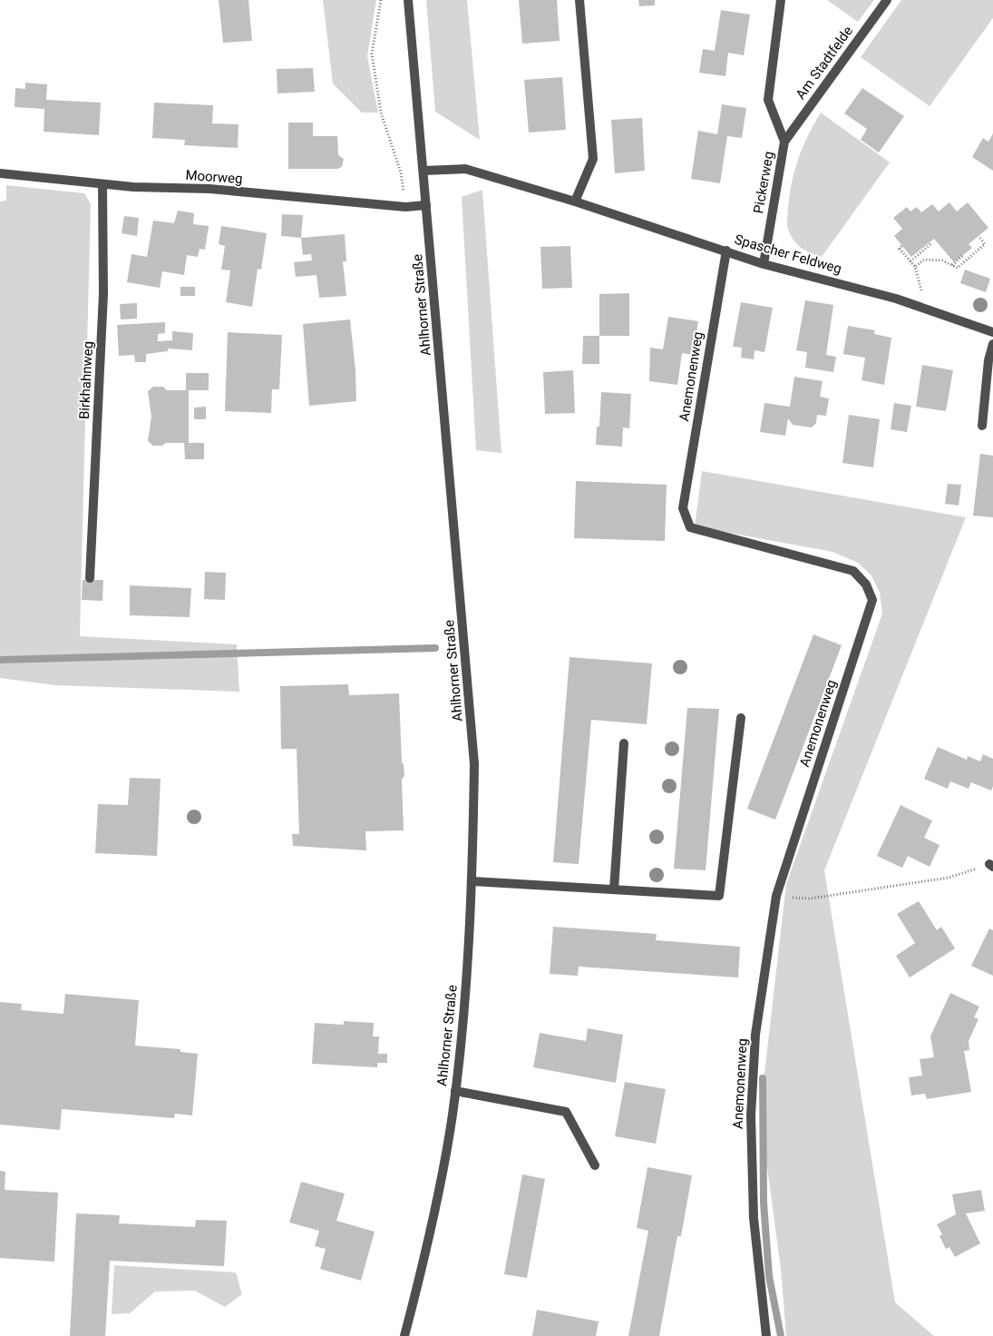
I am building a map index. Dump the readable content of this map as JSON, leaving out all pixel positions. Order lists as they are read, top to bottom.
{
  "streets": {
    "street": [
      "Am Stadtfelde",
      "Moorweg",
      "Pickerweg",
      "Spascher Feldweg",
      "Ahlhorner Straße",
      "Anemonenweg",
      "Birkhahnweg"
    ]
  },
  "crossings": [
    ["Am Stadtfelde", "Pickerweg"],
    ["Moorweg", "Ahlhorner Straße"],
    ["Moorweg", "Birkhahnweg"],
    ["Pickerweg", "Spascher Feldweg"],
    ["Spascher Feldweg", "Ahlhorner Straße"],
    ["Spascher Feldweg", "Anemonenweg"]
  ]
}
